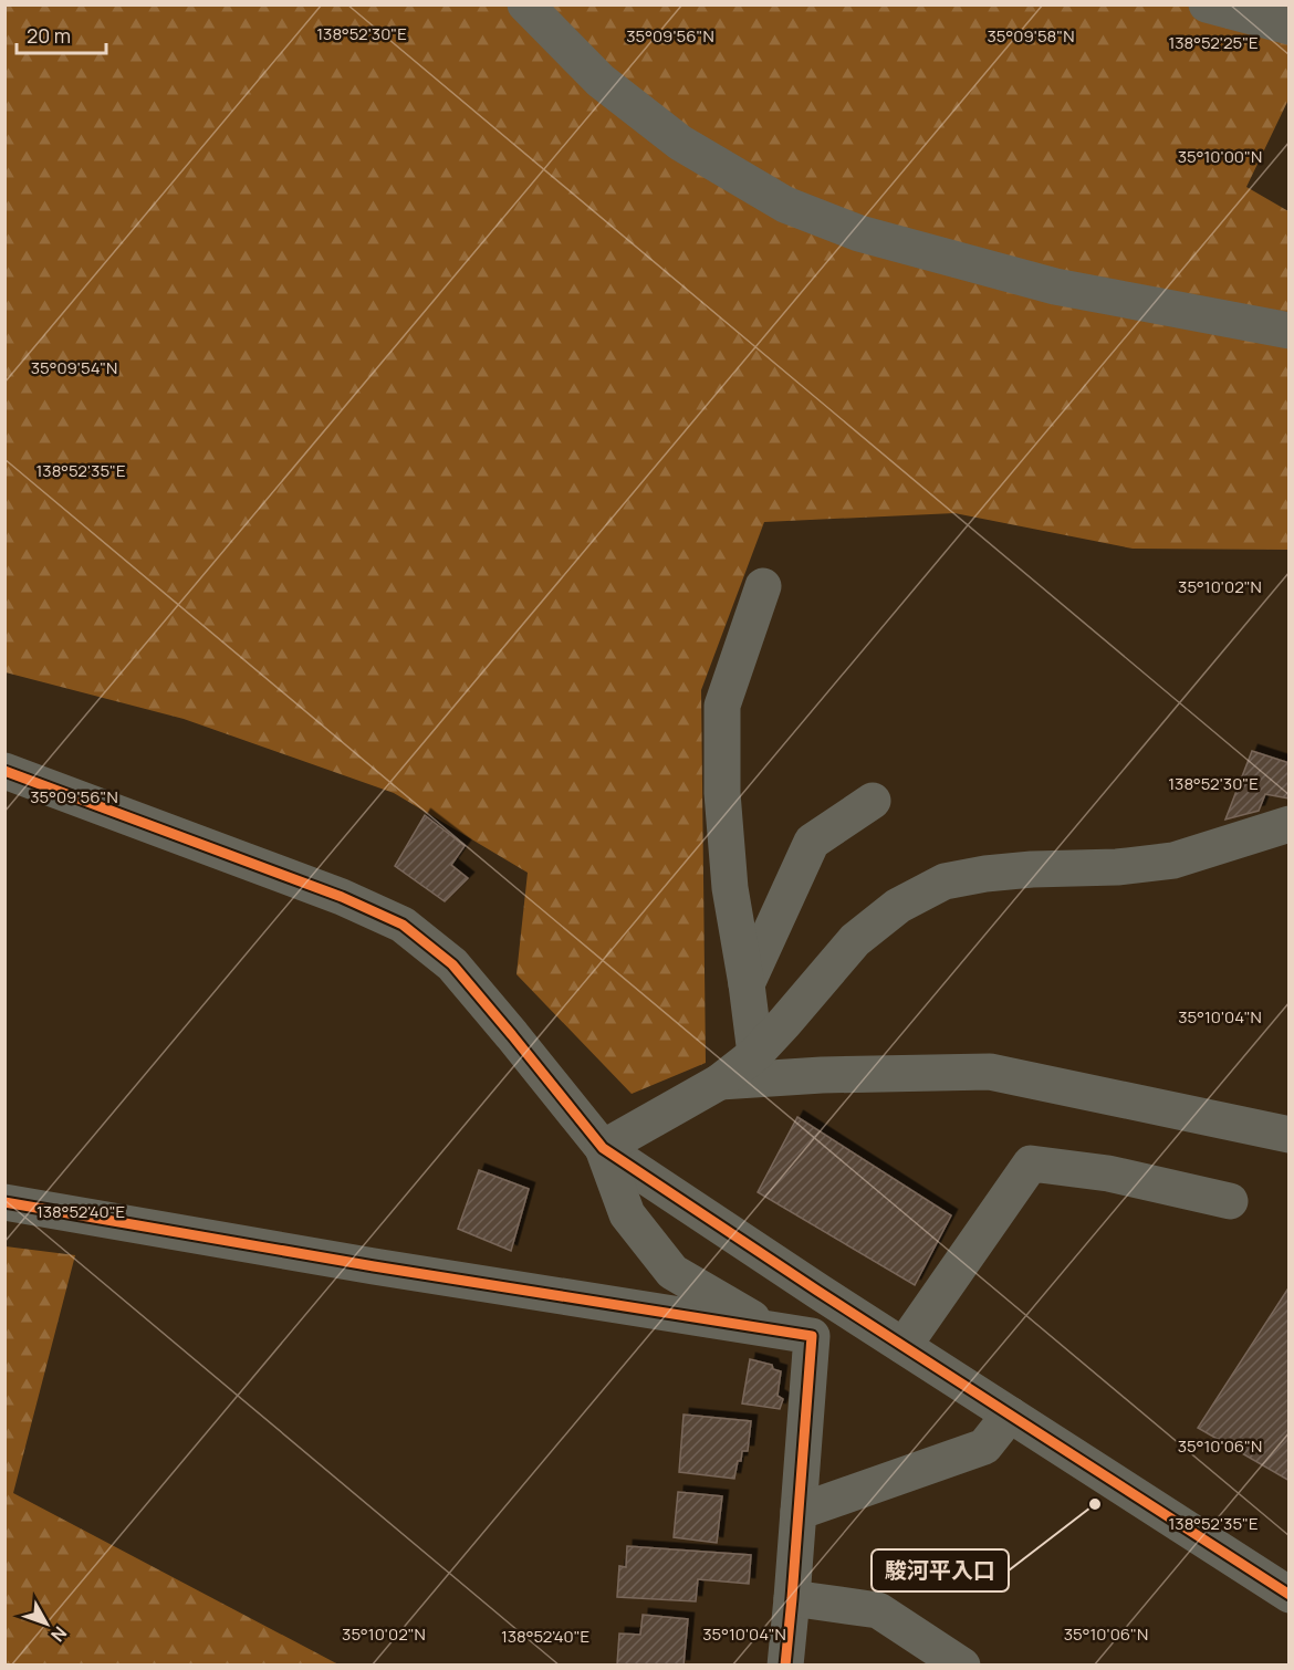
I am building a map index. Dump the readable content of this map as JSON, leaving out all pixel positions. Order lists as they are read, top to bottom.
{
  "places": ["駿河平入口"],
  "scale_bar": "20 m",
  "north": "bottom right",
  "coordinates": [
    "138°52'30\"E",
    "35°09'56\"N",
    "35°09'58\"N",
    "138°52'25\"E",
    "35°10'00\"N",
    "35°09'54\"N",
    "138°52'35\"E",
    "35°10'02\"N",
    "35°10'04\"N",
    "138°52'40\"E",
    "35°10'06\"N"
  ]
}
